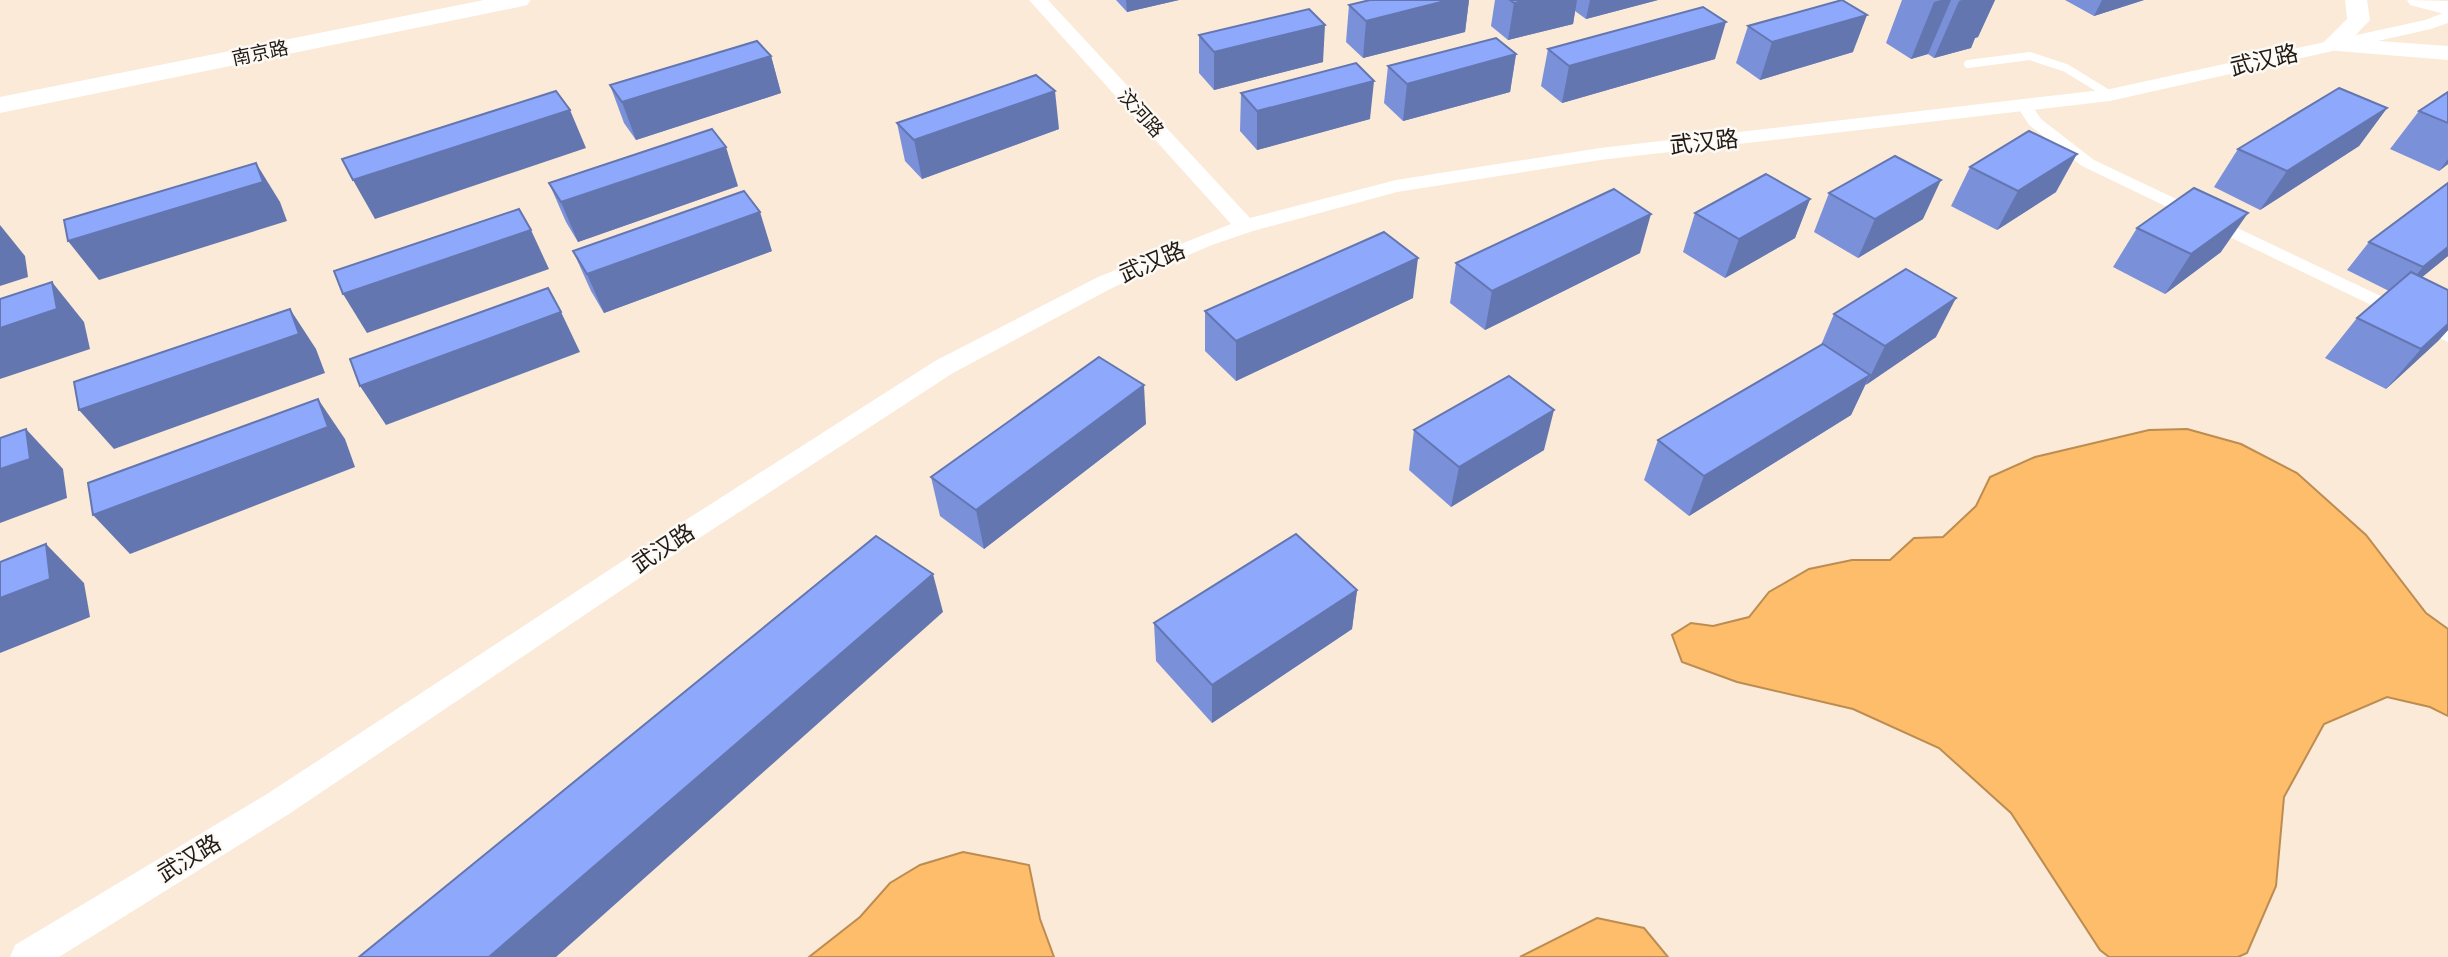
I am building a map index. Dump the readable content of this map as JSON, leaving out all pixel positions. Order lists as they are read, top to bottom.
{
  "streets": {
    "highway": ["南京路"],
    "street": ["武汉路", "汶河路"]
  },
  "crossings": [
    ["武汉路", "汶河路"]
  ]
}
